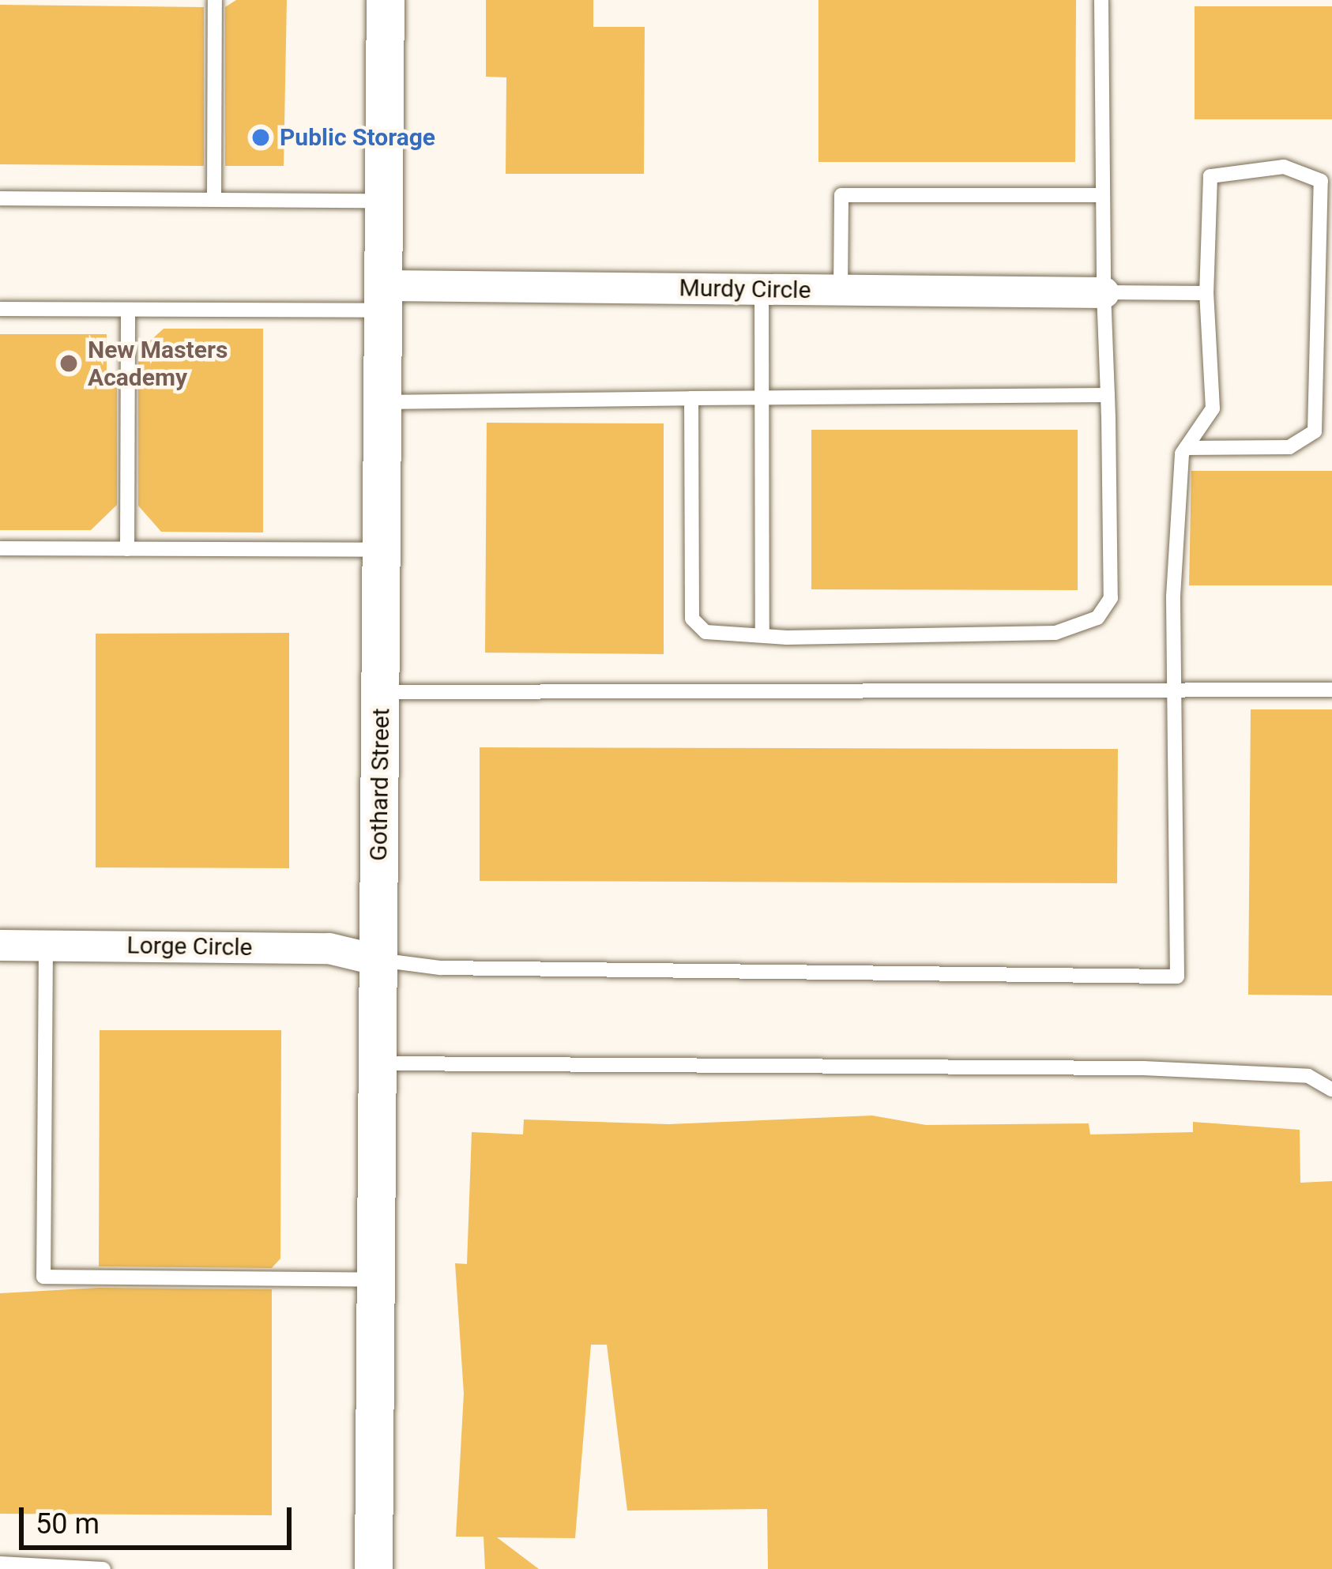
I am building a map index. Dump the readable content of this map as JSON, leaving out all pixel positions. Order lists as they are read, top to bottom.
{
  "streets": {
    "street": ["Murdy Circle", "Gothard Street", "Lorge Circle"]
  },
  "crossings": [
    ["Murdy Circle", "Gothard Street"],
    ["Gothard Street", "Lorge Circle"]
  ],
  "places": ["Public Storage", "New Masters Academy"],
  "scale_bar": "50 m"
}
